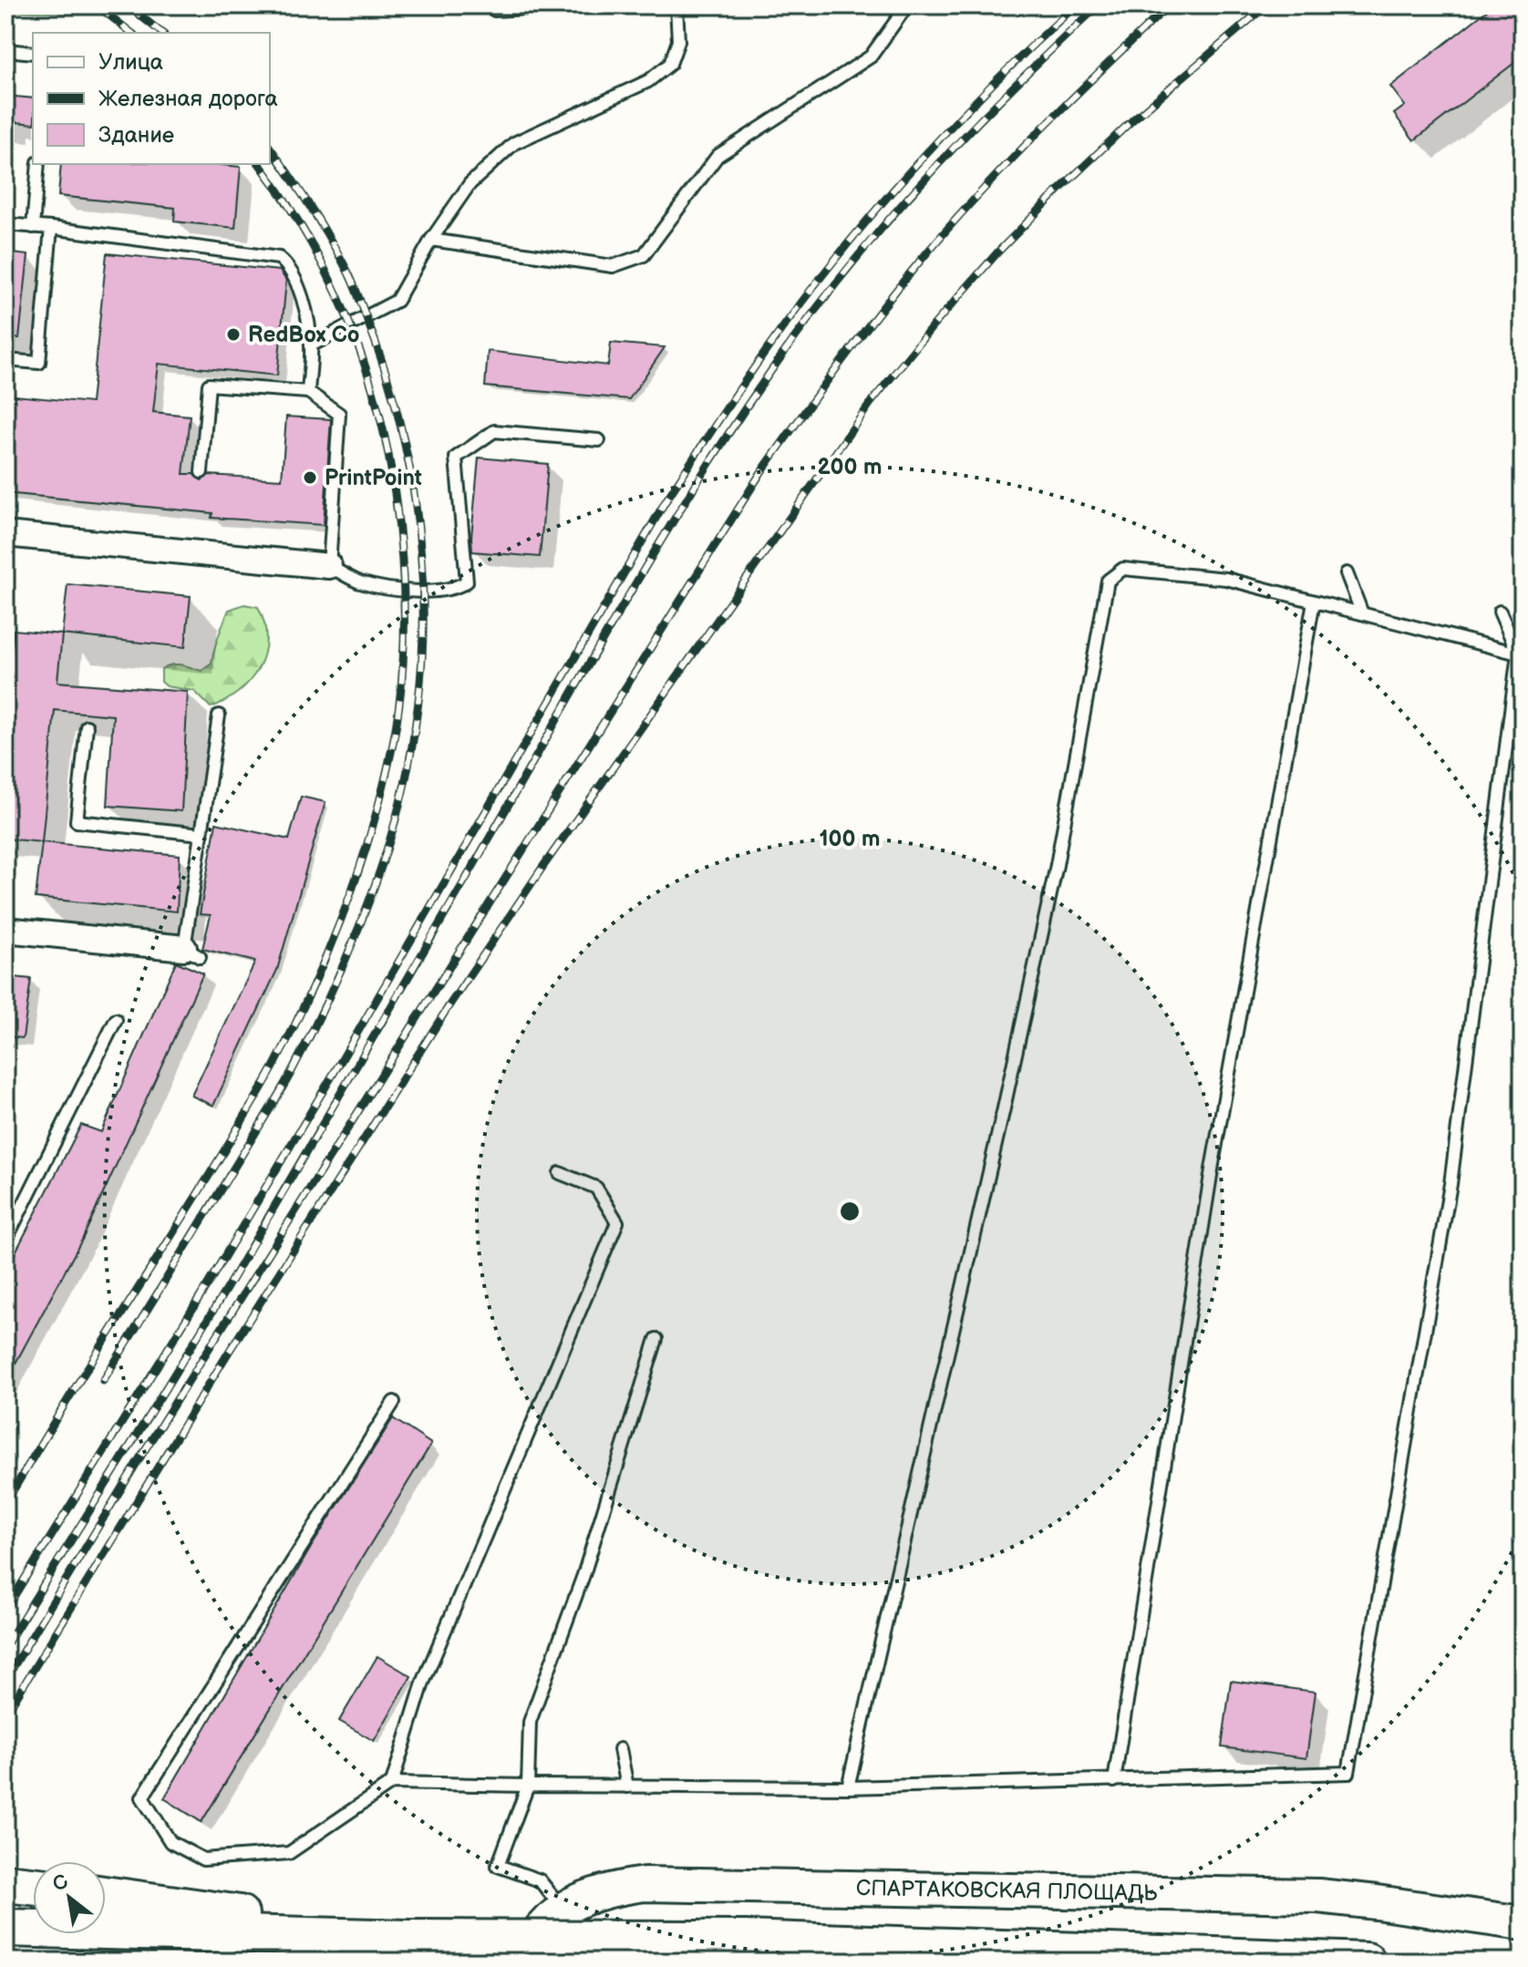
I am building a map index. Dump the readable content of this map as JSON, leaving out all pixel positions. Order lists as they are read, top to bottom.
{
  "streets": {
    "street": ["СПАРТАКОВСКАЯ ПЛОЩАДЬ"]
  },
  "places": ["RedBox Co", "PrintPoint"],
  "legend": ["Улица", "Железная дорога", "Здание"],
  "north": "top left",
  "rings": ["200 m", "100 m"]
}
